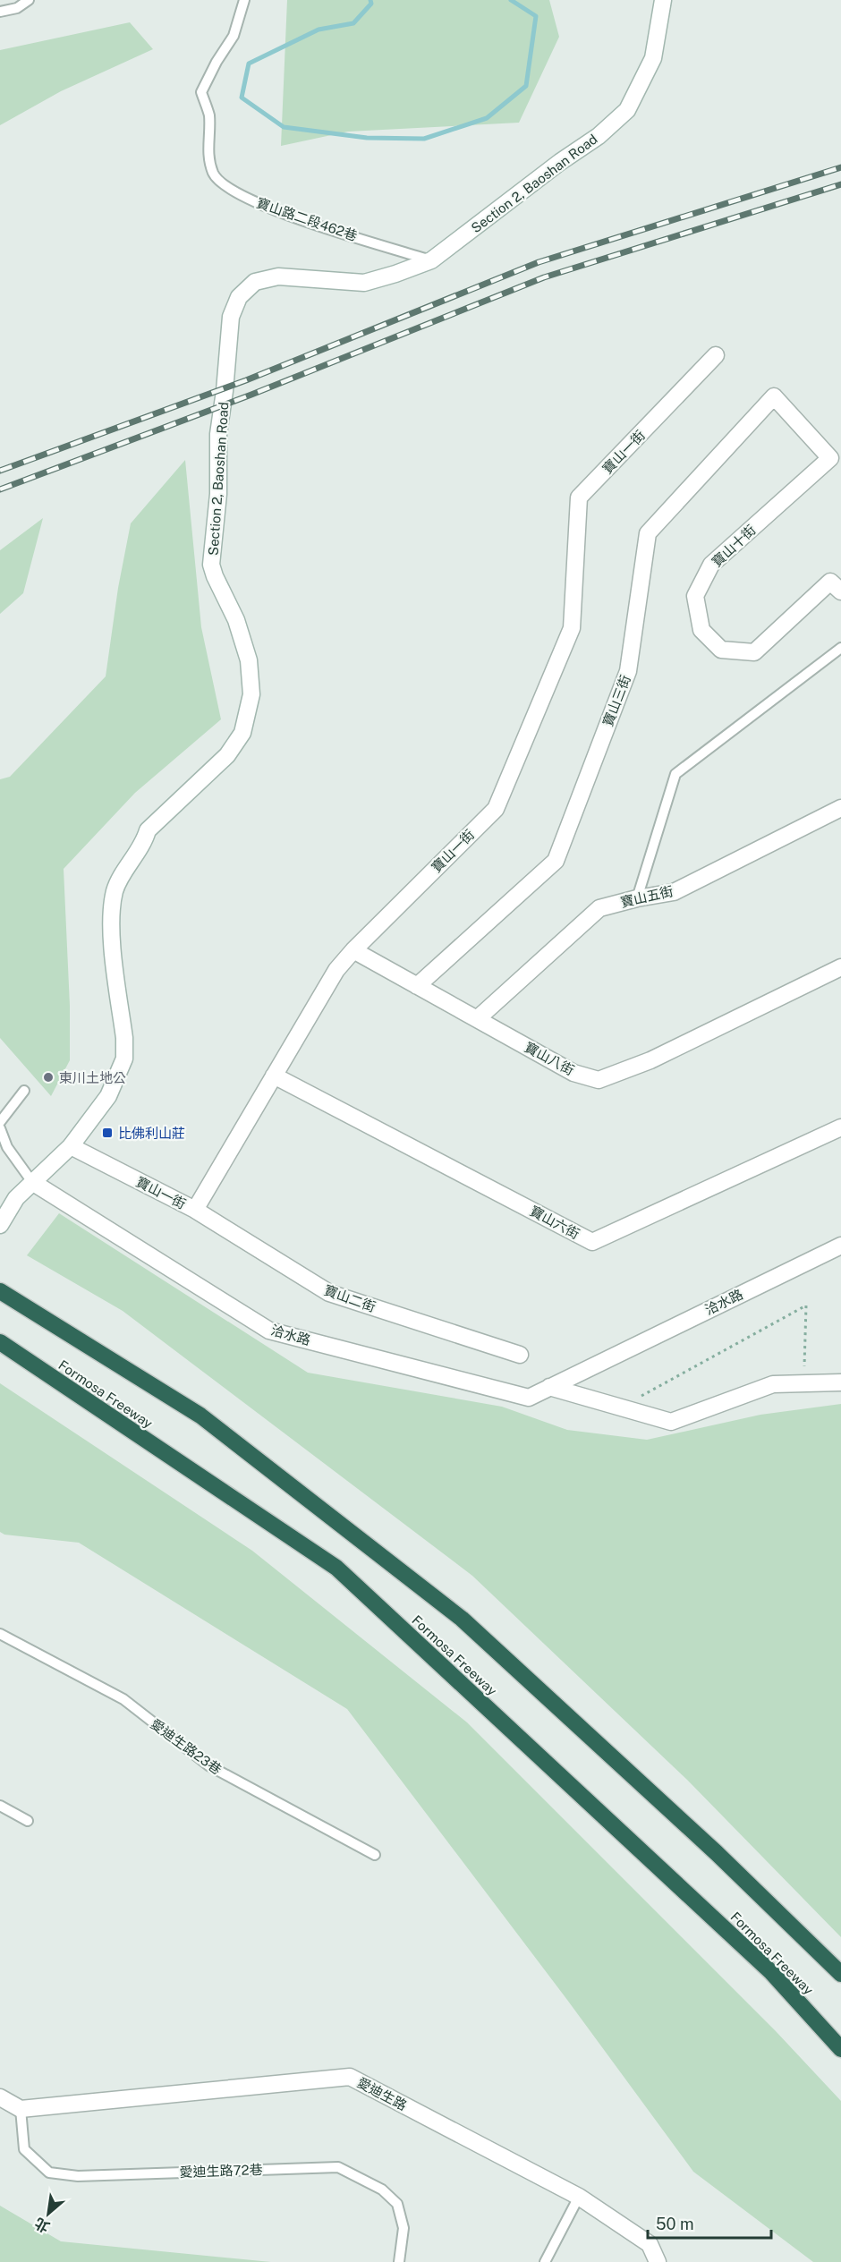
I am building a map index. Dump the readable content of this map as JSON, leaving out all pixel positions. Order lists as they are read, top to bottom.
{
  "streets": {
    "highway": ["Formosa Freeway"],
    "street": [
      "Section 2, Baoshan Road",
      "寶山一街",
      "寶山十街",
      "寶山三街",
      "寶山五街",
      "寶山八街",
      "寶山六街",
      "寶山二街",
      "洽水路",
      "愛迪生路"
    ],
    "lane": ["寶山路二段462巷", "愛迪生路23巷", "愛迪生路72巷"]
  },
  "crossings": [
    ["Section 2, Baoshan Road", "寶山路二段462巷"],
    ["Section 2, Baoshan Road", "寶山一街"],
    ["Section 2, Baoshan Road", "洽水路"],
    ["寶山一街", "寶山八街"],
    ["寶山一街", "寶山六街"],
    ["寶山一街", "寶山二街"],
    ["寶山十街", "寶山三街"],
    ["寶山三街", "寶山八街"],
    ["寶山五街", "寶山八街"],
    ["愛迪生路", "愛迪生路72巷"]
  ],
  "places": {
    "other": ["東川土地公"],
    "transit": ["比佛利山莊"]
  },
  "scale_bar": "50 m",
  "north": "bottom left"
}
